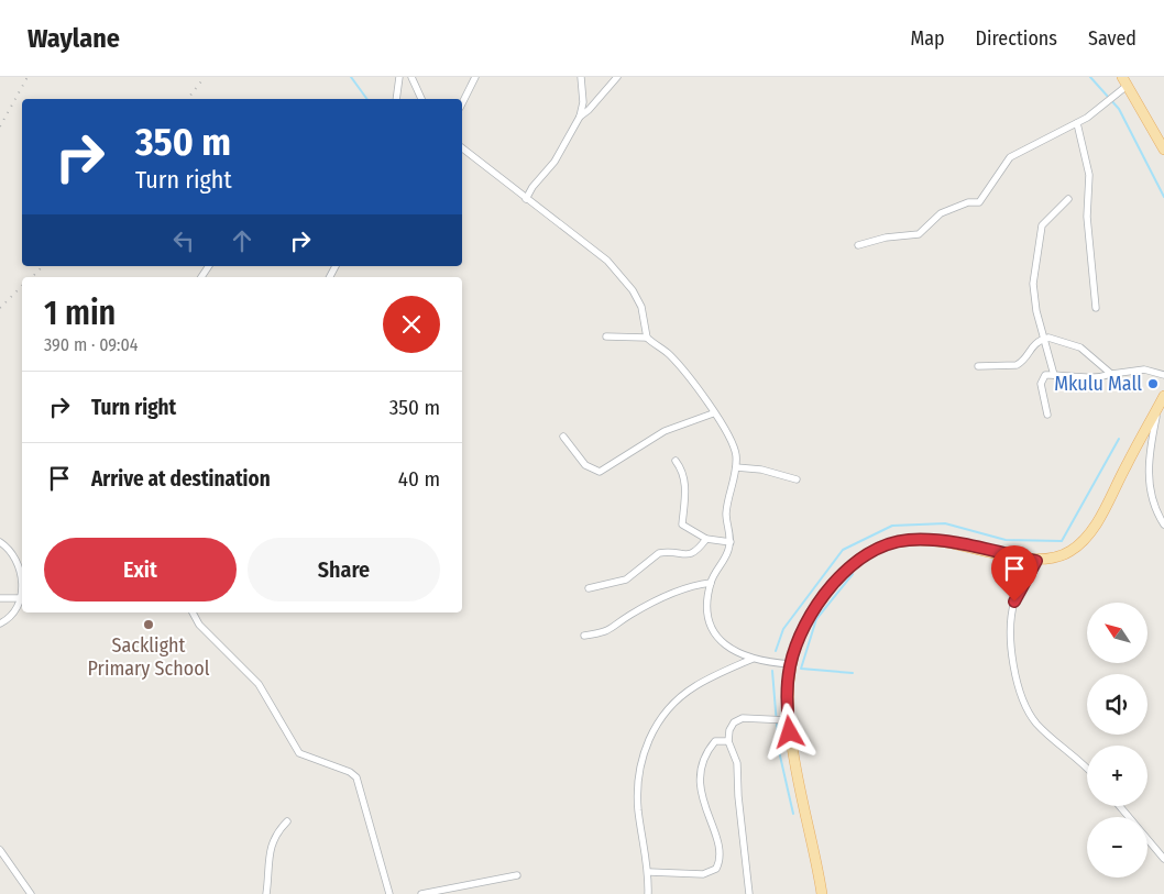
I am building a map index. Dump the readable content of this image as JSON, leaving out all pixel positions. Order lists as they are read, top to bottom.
{
  "places": ["Mkulu Mall", "Sacklight Primary School"],
  "north": "top left",
  "page": {
    "header": "Waylane",
    "nav": ["Map", "Directions", "Saved"],
    "turn": ["350 m", "Turn right"],
    "heading": ["1 min", "390 m · 09:04"],
    "list": [
      {
        "name": "Turn right",
        "value": "350 m"
      },
      {
        "name": "Arrive at destination",
        "value": "40 m"
      }
    ],
    "buttons": ["Exit", "Share"],
    "map_buttons": ["+", "−"]
  }
}
